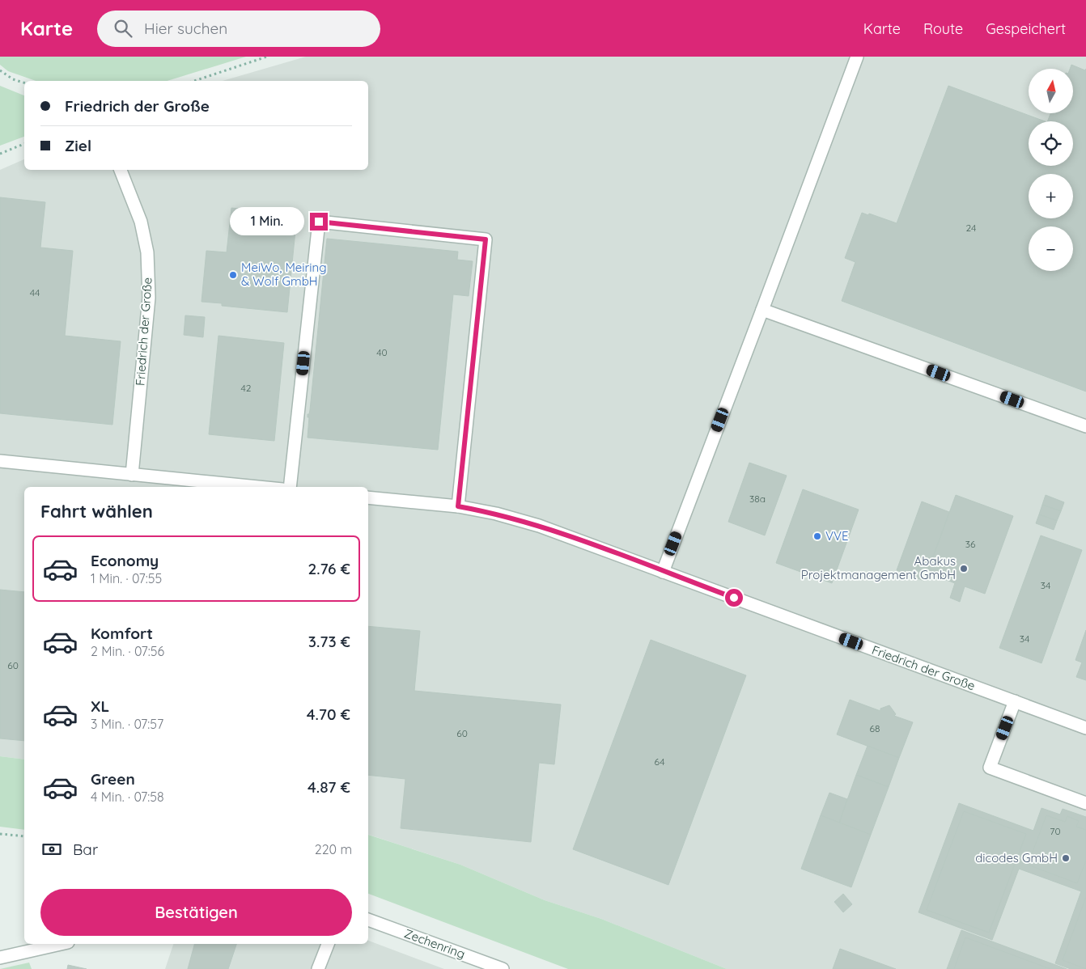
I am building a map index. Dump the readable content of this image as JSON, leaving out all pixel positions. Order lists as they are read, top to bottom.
{
  "streets": {
    "street": ["Friedrich der Große", "Zechenring"]
  },
  "places": [
    "MeiWo, Meiring & Wolf GmbH",
    "VVE",
    "Abakus Projektmanagement GmbH",
    "dicodes GmbH"
  ],
  "house_numbers": [
    "24",
    "44",
    "40",
    "42",
    "38a",
    "36",
    "34",
    "34",
    "60",
    "68",
    "60",
    "64",
    "70"
  ],
  "north": "top",
  "page": {
    "header": "Karte",
    "search": "Hier suchen",
    "nav": ["Karte", "Route", "Gespeichert"],
    "map_buttons": ["+", "−"],
    "banner": ["Friedrich der Große", "Ziel"],
    "bubble": "1 Min.",
    "heading": "Fahrt wählen",
    "list": [
      {
        "name": "Economy",
        "note": "1 Min. · 07:55",
        "value": "2.76 €"
      },
      {
        "name": "Komfort",
        "note": "2 Min. · 07:56",
        "value": "3.73 €"
      },
      {
        "name": "XL",
        "note": "3 Min. · 07:57",
        "value": "4.70 €"
      },
      {
        "name": "Green",
        "note": "4 Min. · 07:58",
        "value": "4.87 €"
      }
    ],
    "pay": ["Bar", "220 m"],
    "buttons": "Bestätigen"
  }
}
